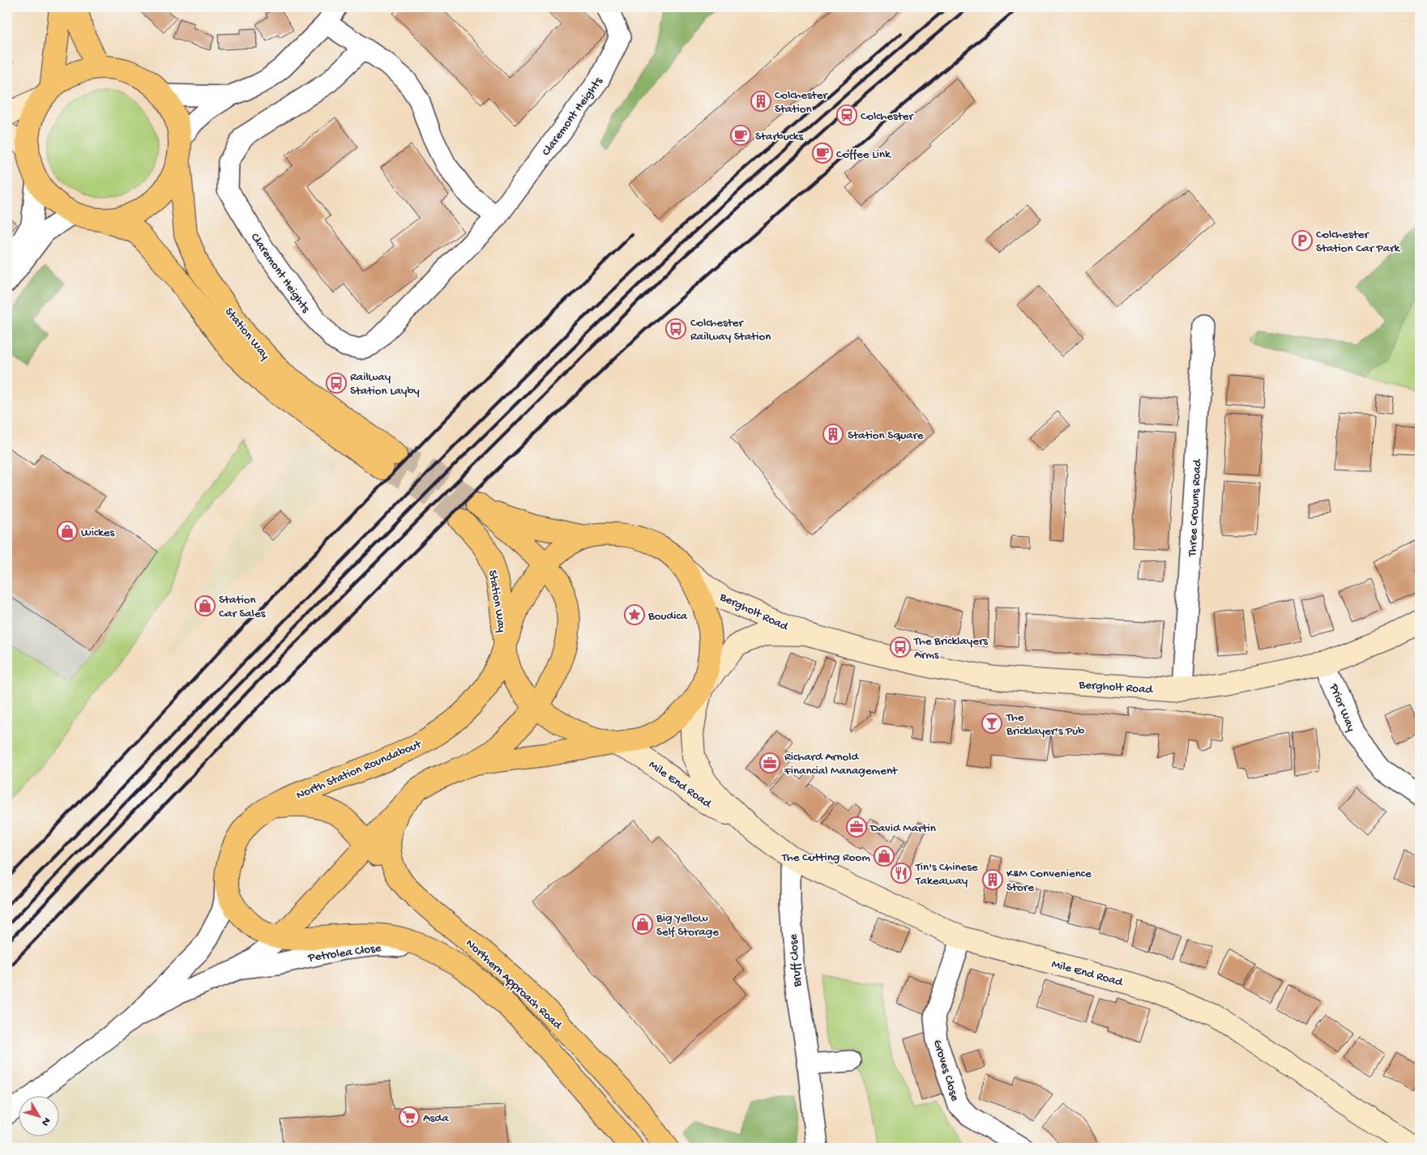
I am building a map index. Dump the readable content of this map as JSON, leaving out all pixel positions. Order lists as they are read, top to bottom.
{
  "streets": {
    "main road": ["Station Way", "North Station Roundabout", "Northern Approach Road"],
    "street": [
      "Claremont Heights",
      "Three Crowns Road",
      "Bergholt Road",
      "Prior Way",
      "Mile End Road",
      "Petrolea Close",
      "Bruff Close",
      "Groves Close"
    ]
  },
  "crossings": [
    ["Station Way", "North Station Roundabout"],
    ["Three Crowns Road", "Bergholt Road"],
    ["Bergholt Road", "Prior Way"],
    ["Bergholt Road", "North Station Roundabout"],
    ["Bergholt Road", "Mile End Road"],
    ["North Station Roundabout", "Mile End Road"],
    ["North Station Roundabout", "Petrolea Close"],
    ["North Station Roundabout", "Northern Approach Road"],
    ["Mile End Road", "Bruff Close"],
    ["Mile End Road", "Groves Close"],
    ["Petrolea Close", "Northern Approach Road"]
  ],
  "places": {
    "building": ["Colchester Station", "Station Square", "K&M Convenience Store"],
    "station": ["Colchester"],
    "cafe": ["Starbucks", "Coffee Link"],
    "parking": ["Colchester Station Car Park"],
    "bus stop": ["Colchester Railway Station", "Railway Station Layby", "The Bricklayers Arms"],
    "shop": [
      "Wickes",
      "Station Car Sales",
      "The Cutting Room",
      "Big Yellow Self Storage"
    ],
    "place": ["Boudica"],
    "bar": ["The Bricklayer's Pub"],
    "office": ["Richard Arnold Financial Management", "David Martin"],
    "restaurant": ["Tin's Chinese Takeaway"],
    "supermarket": ["Asda"]
  },
  "north": "bottom right"
}
